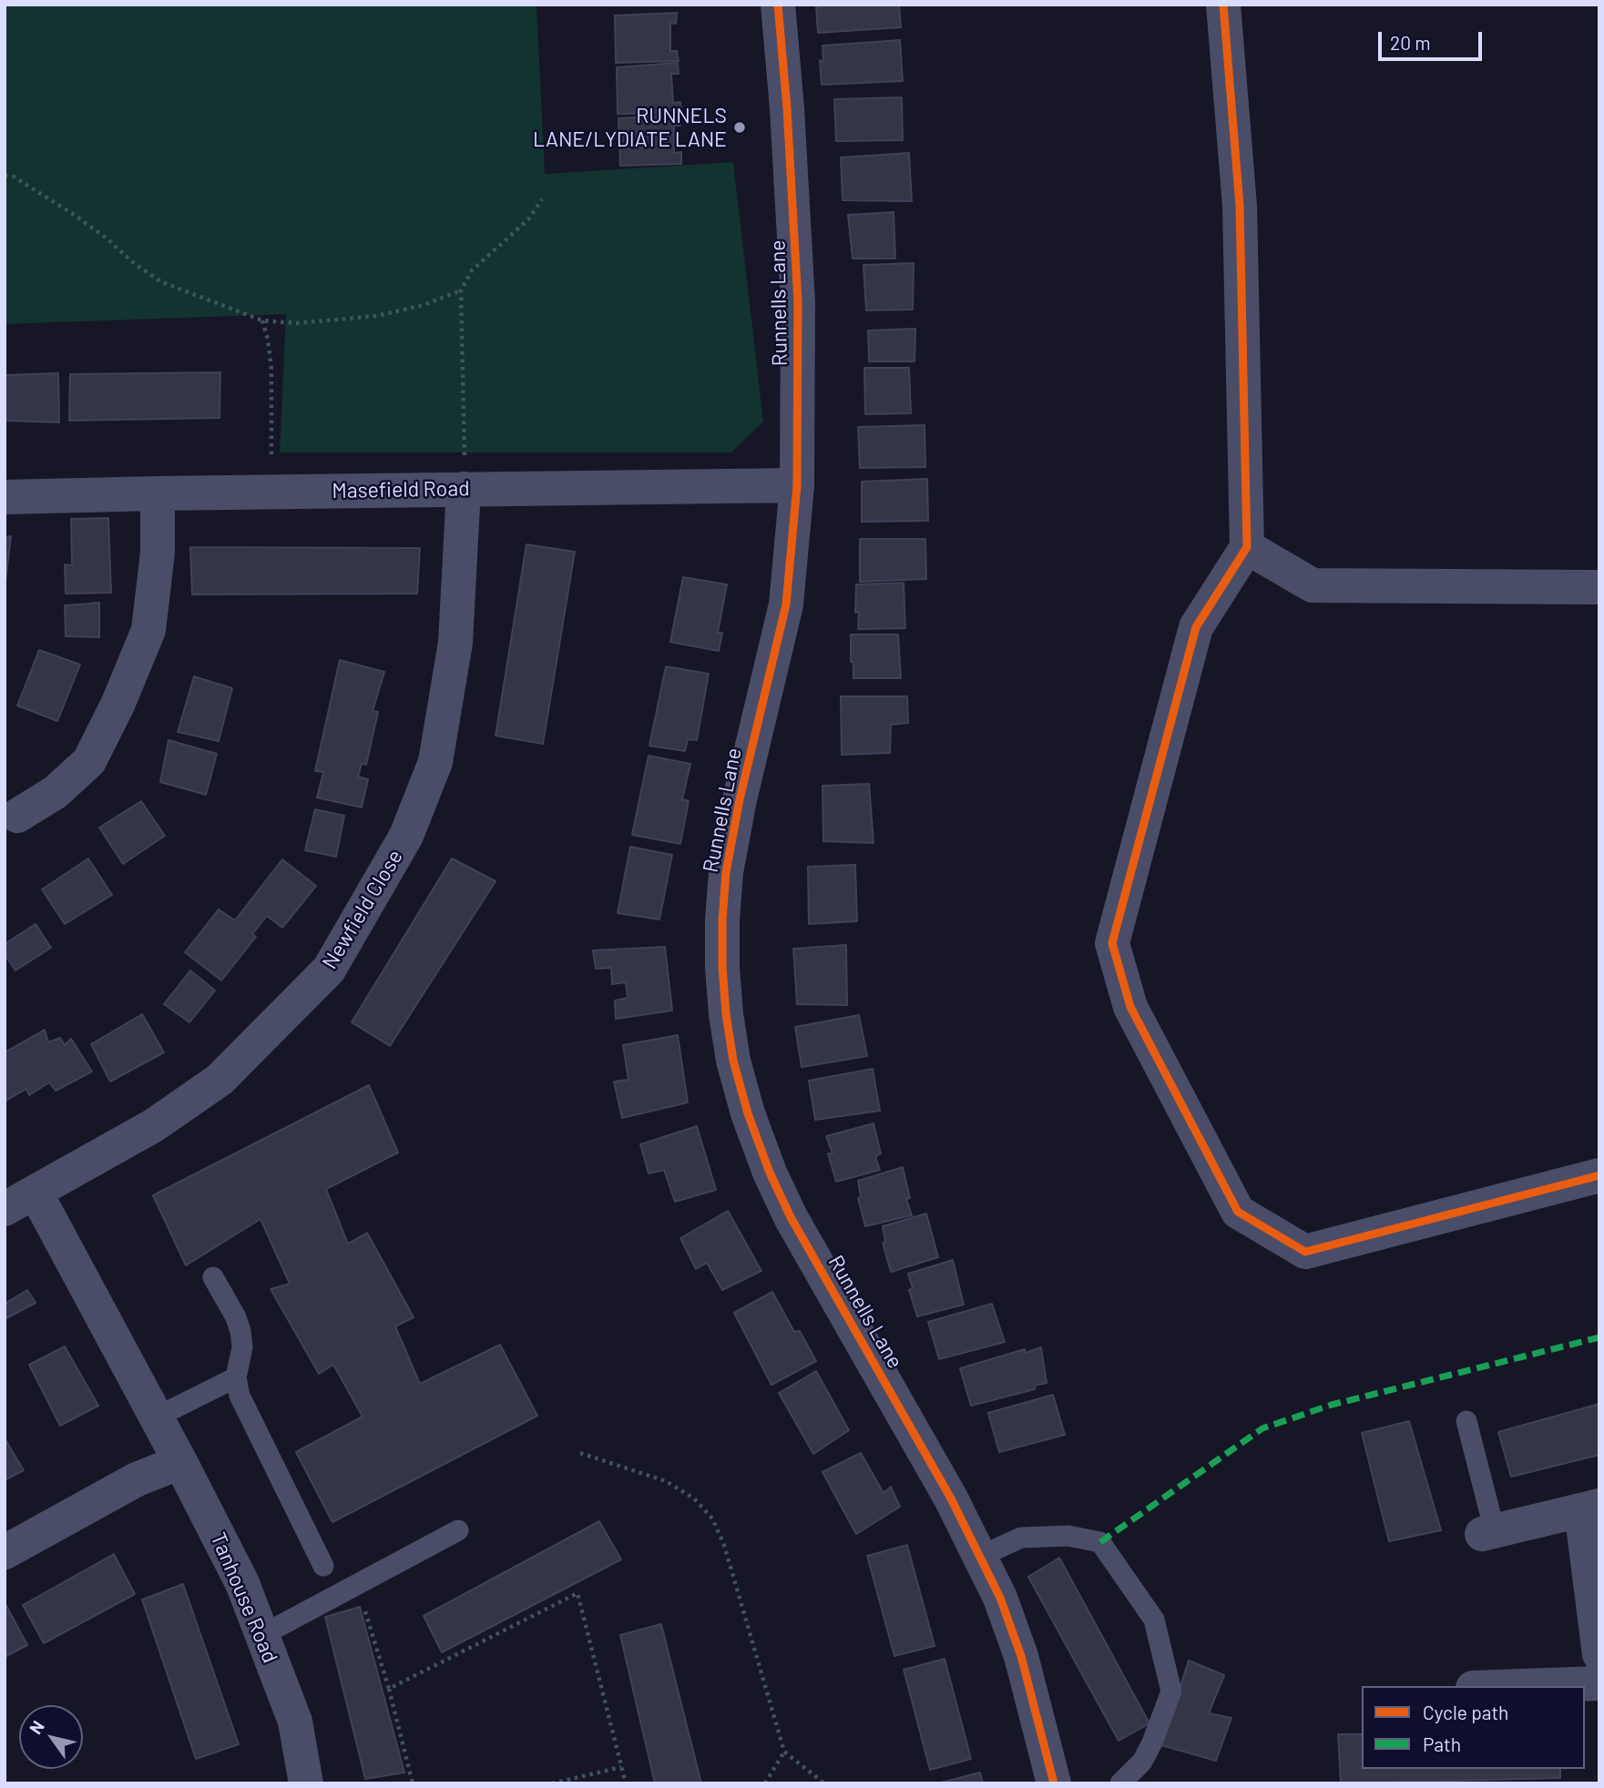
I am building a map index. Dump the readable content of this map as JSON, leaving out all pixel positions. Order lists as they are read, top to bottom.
{
  "streets": {
    "street": [
      "Runnells Lane",
      "Masefield Road",
      "Newfield Close",
      "Tanhouse Road"
    ]
  },
  "crossings": [
    ["Runnells Lane", "Masefield Road"],
    ["Masefield Road", "Newfield Close"],
    ["Newfield Close", "Tanhouse Road"]
  ],
  "places": ["RUNNELS LANE/LYDIATE LANE"],
  "legend": ["Cycle path", "Path"],
  "scale_bar": "20 m",
  "north": "top left"
}
